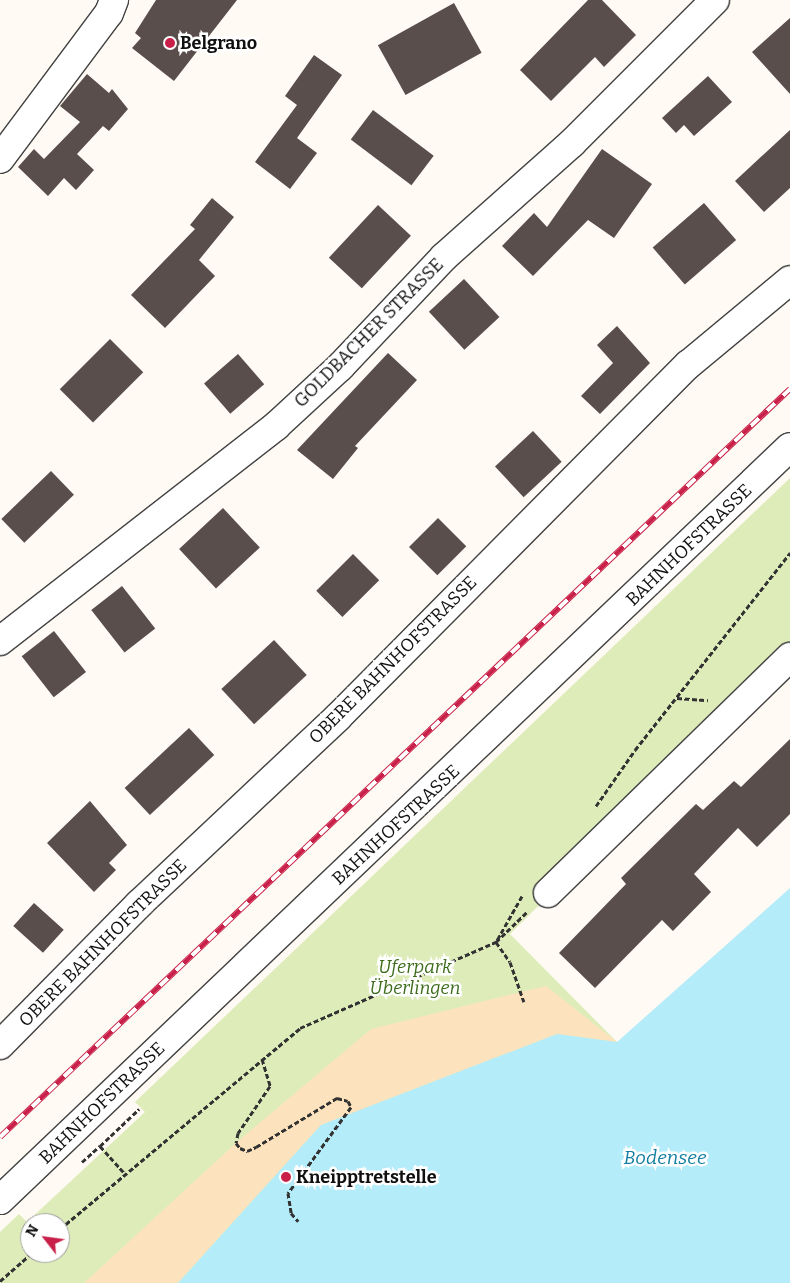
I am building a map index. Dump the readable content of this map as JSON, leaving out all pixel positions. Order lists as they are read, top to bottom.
{
  "streets": {
    "street": ["GOLDBACHER STRASSE", "BAHNHOFSTRASSE", "OBERE BAHNHOFSTRASSE"]
  },
  "water": ["Bodensee"],
  "parks": ["Uferpark Überlingen"],
  "places": ["Belgrano", "Kneipptretstelle"],
  "north": "top left"
}
